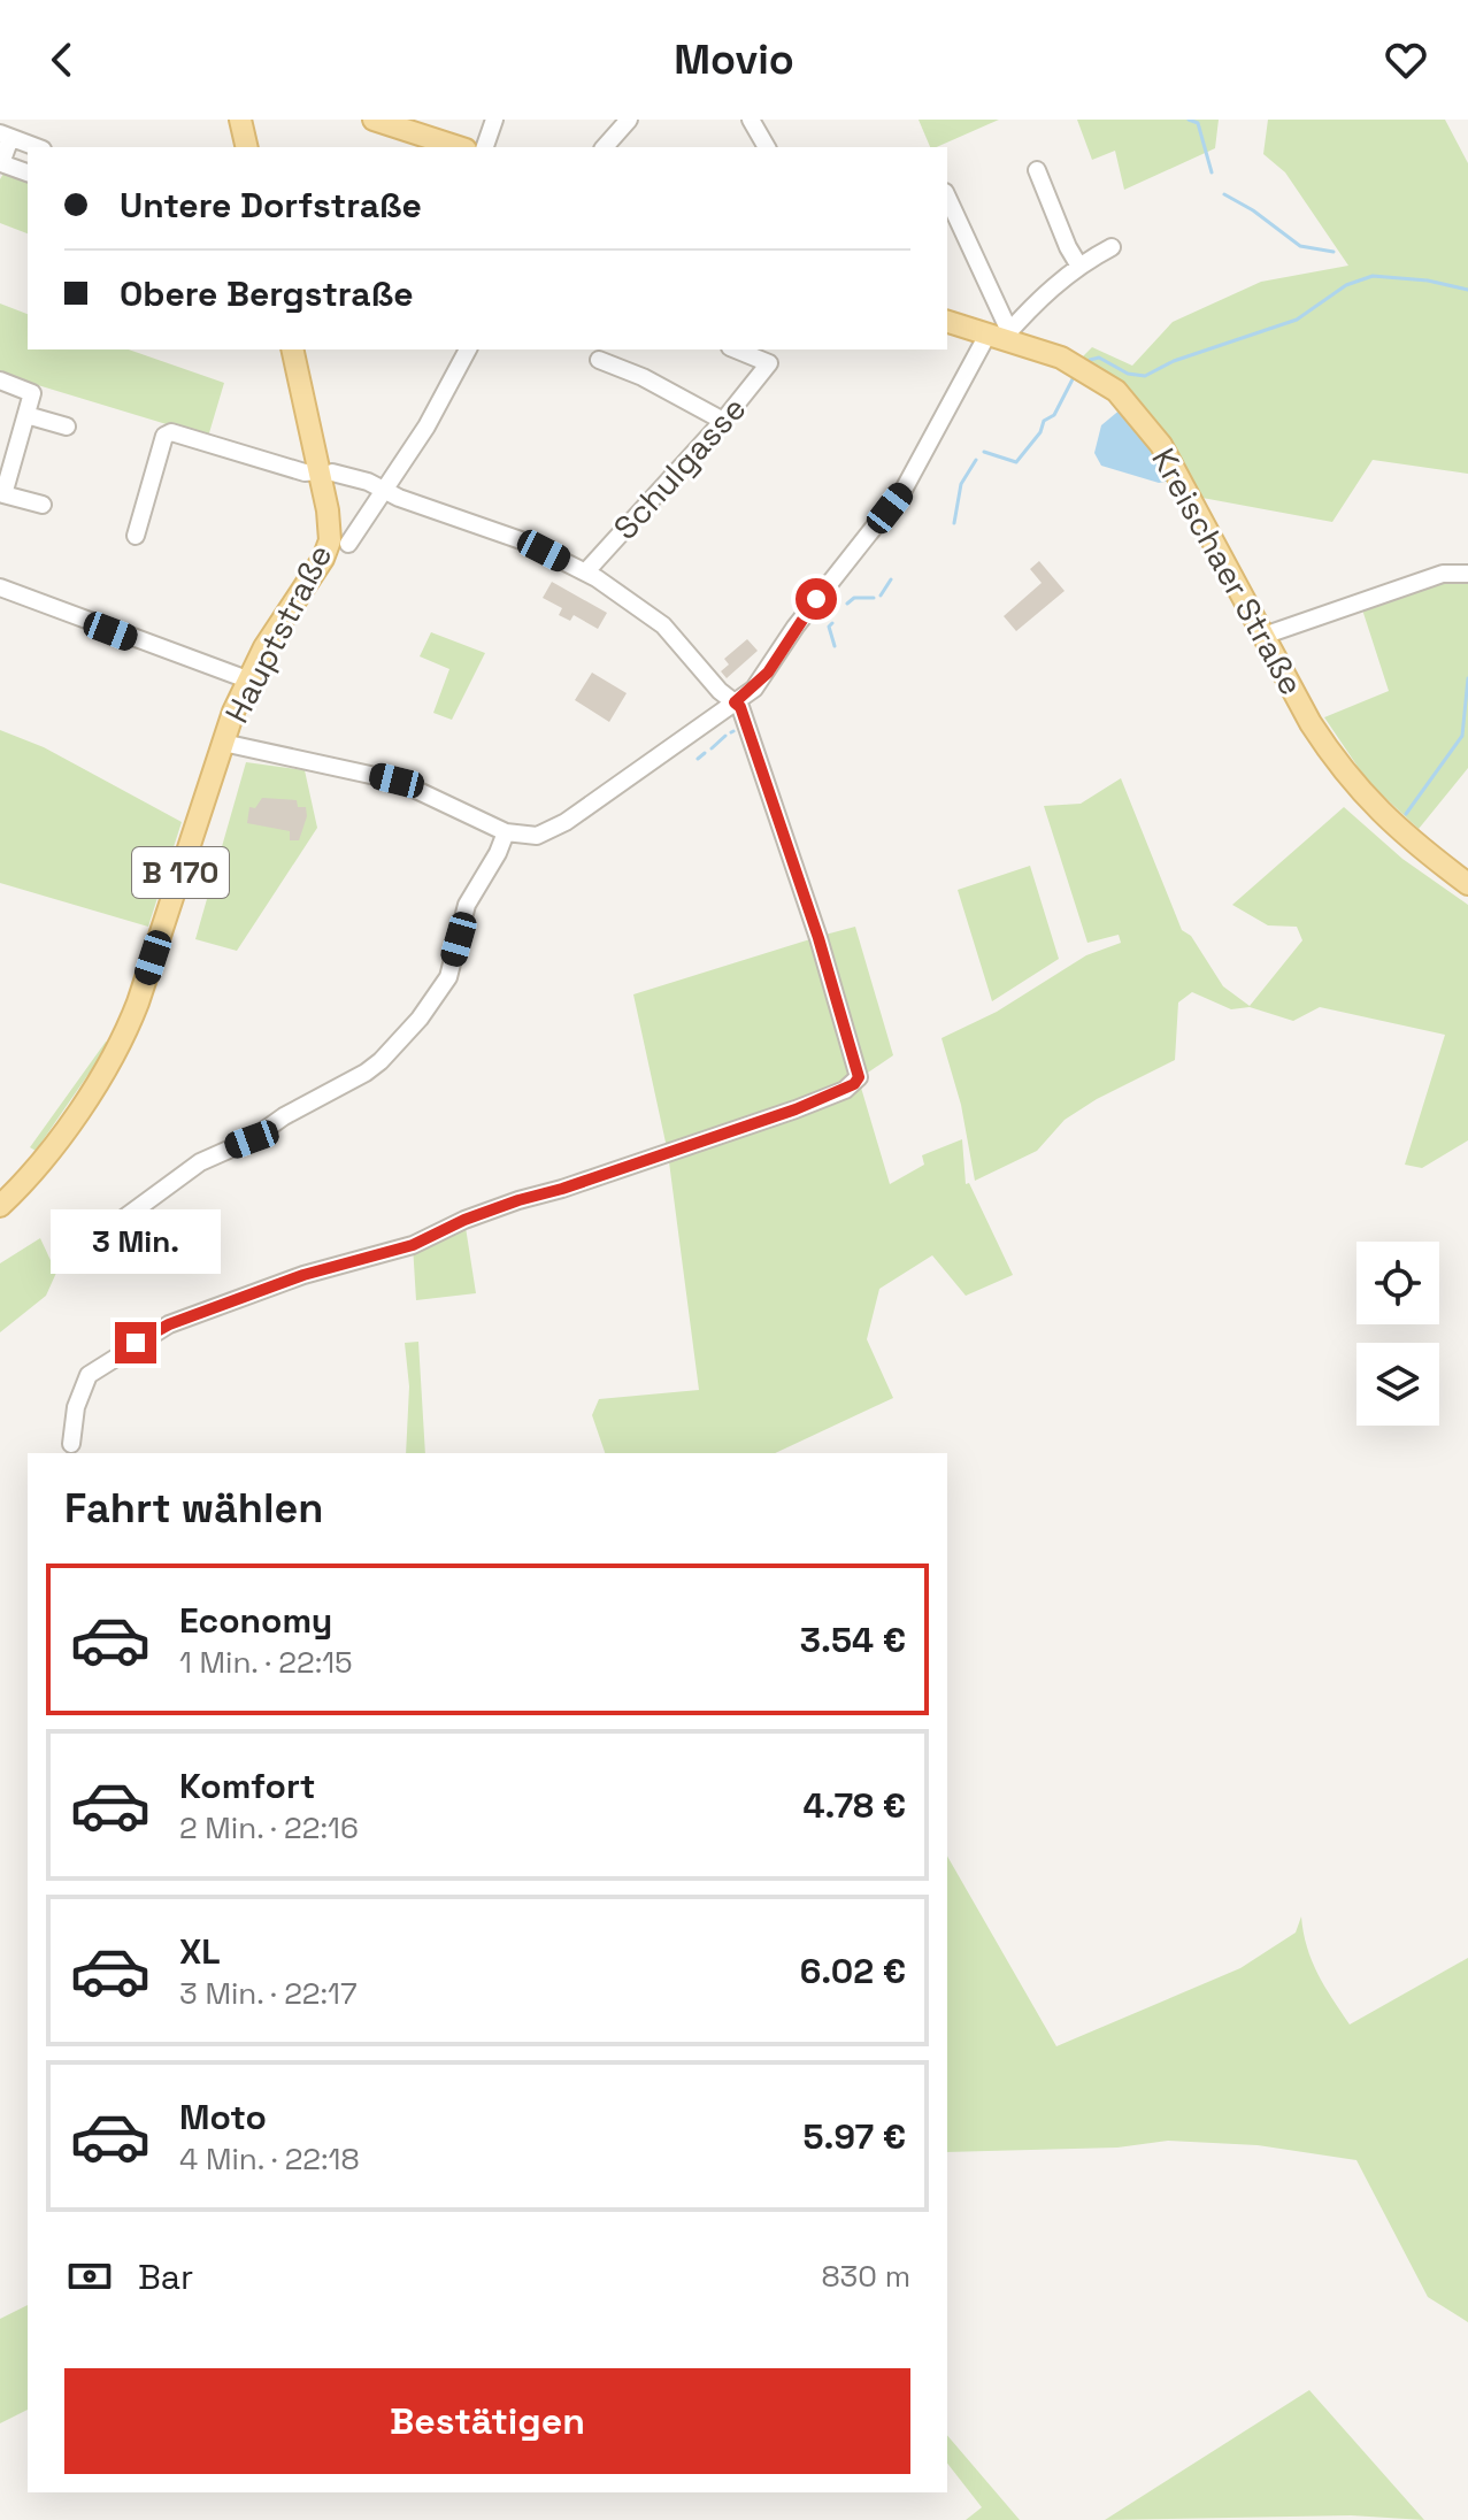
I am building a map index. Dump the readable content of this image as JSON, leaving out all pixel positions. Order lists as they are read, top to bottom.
{
  "streets": {
    "main road": ["Kreischaer Straße", "Hauptstraße", "B 170"],
    "street": ["Schulgasse"]
  },
  "page": {
    "header": "Movio",
    "banner": ["Untere Dorfstraße", "Obere Bergstraße"],
    "bubble": "3 Min.",
    "heading": "Fahrt wählen",
    "list": [
      {
        "name": "Economy",
        "note": "1 Min. · 22:15",
        "value": "3.54 €"
      },
      {
        "name": "Komfort",
        "note": "2 Min. · 22:16",
        "value": "4.78 €"
      },
      {
        "name": "XL",
        "note": "3 Min. · 22:17",
        "value": "6.02 €"
      },
      {
        "name": "Moto",
        "note": "4 Min. · 22:18",
        "value": "5.97 €"
      }
    ],
    "pay": ["Bar", "830 m"],
    "buttons": "Bestätigen"
  }
}
